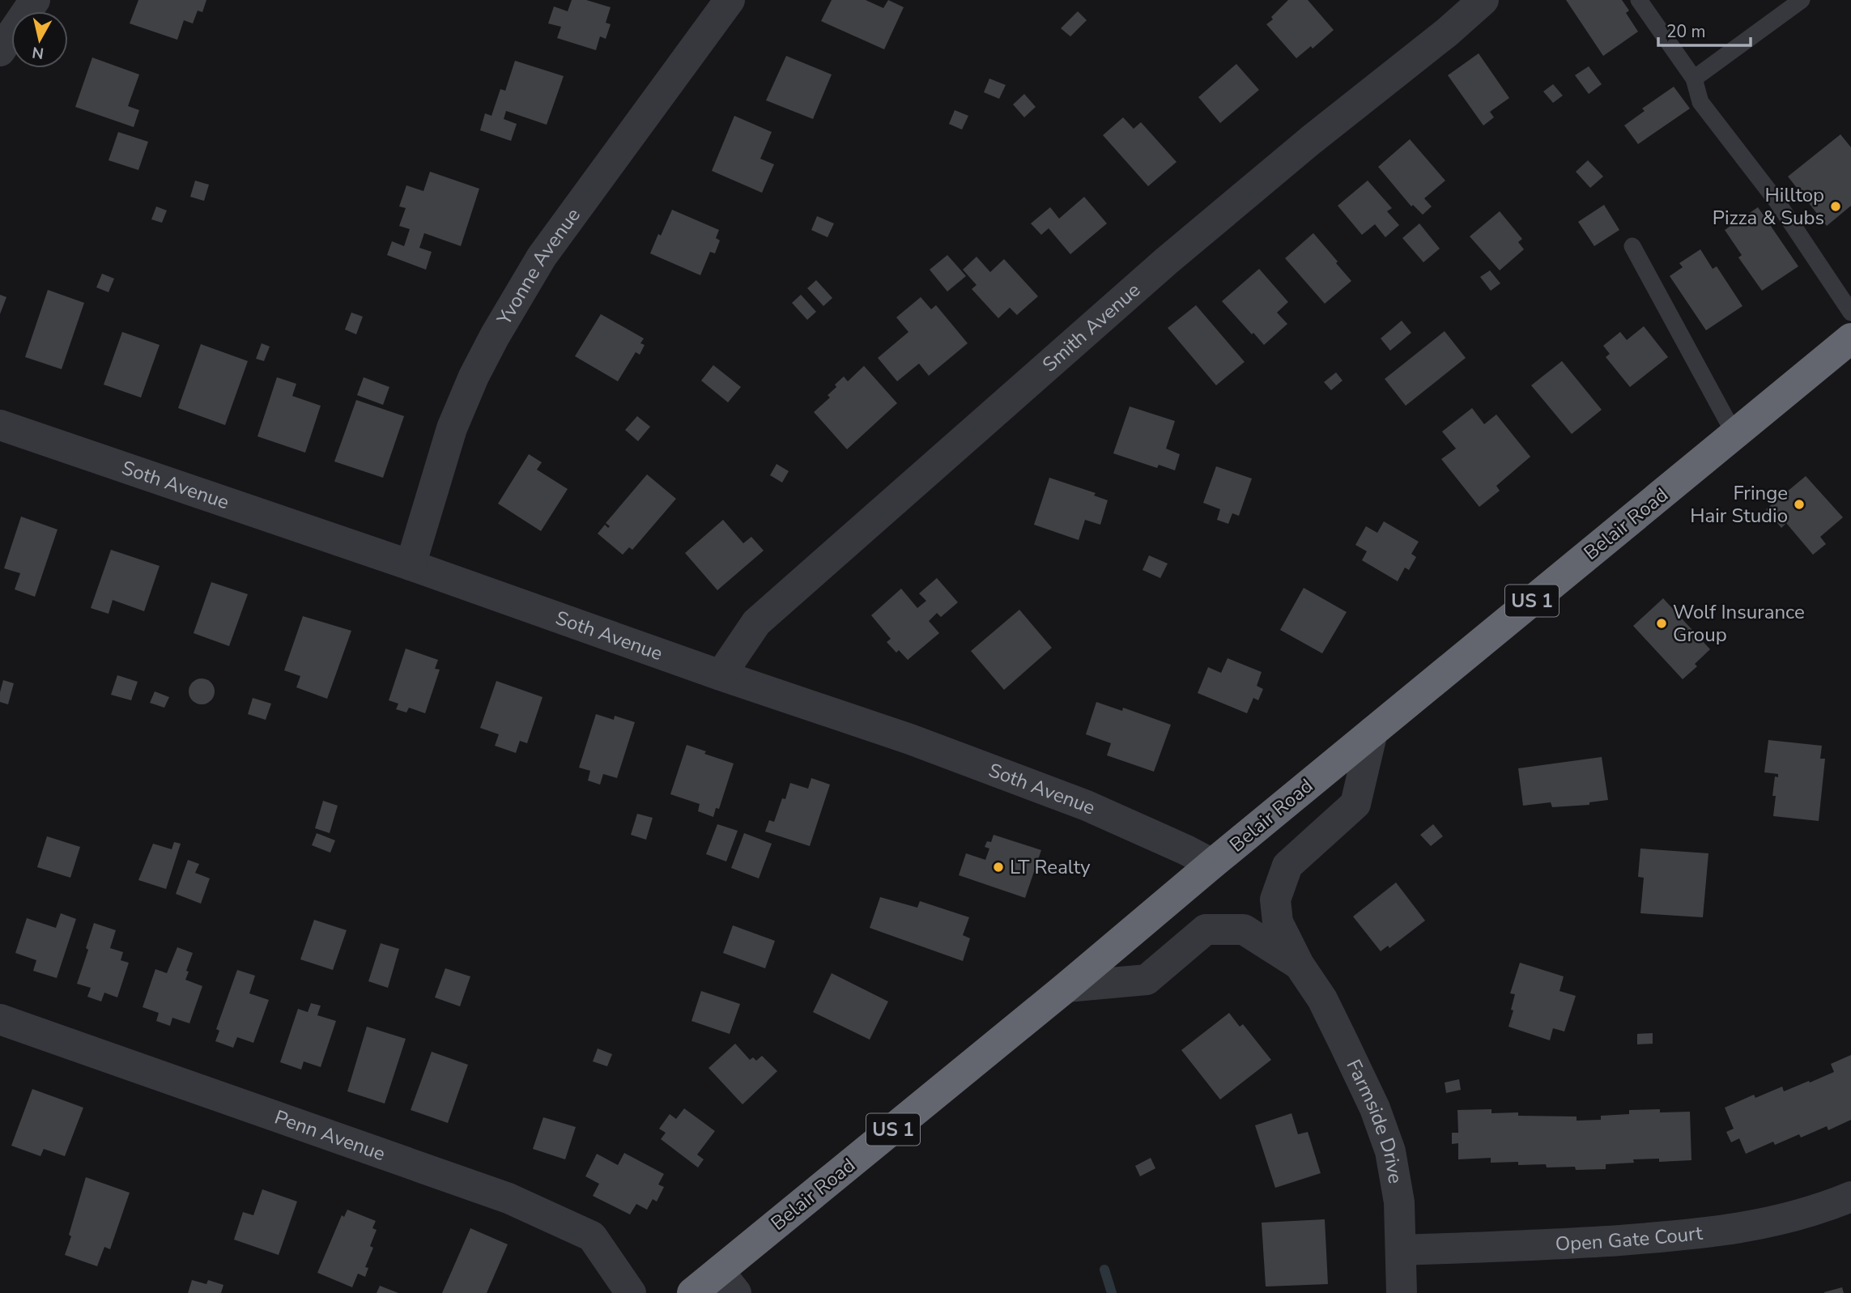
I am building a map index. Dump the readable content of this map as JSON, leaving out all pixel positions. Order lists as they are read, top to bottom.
{
  "streets": {
    "highway": ["Belair Road", "US 1"],
    "street": [
      "Yvonne Avenue",
      "Smith Avenue",
      "Soth Avenue",
      "Farmside Drive",
      "Penn Avenue",
      "Open Gate Court"
    ]
  },
  "crossings": [
    ["Yvonne Avenue", "Soth Avenue"],
    ["Smith Avenue", "Soth Avenue"],
    ["Soth Avenue", "Belair Road"],
    ["Belair Road", "Farmside Drive"],
    ["Farmside Drive", "Open Gate Court"]
  ],
  "places": [
    "Hilltop Pizza & Subs",
    "Fringe Hair Studio",
    "Wolf Insurance Group",
    "LT Realty"
  ],
  "scale_bar": "20 m",
  "north": "bottom"
}
